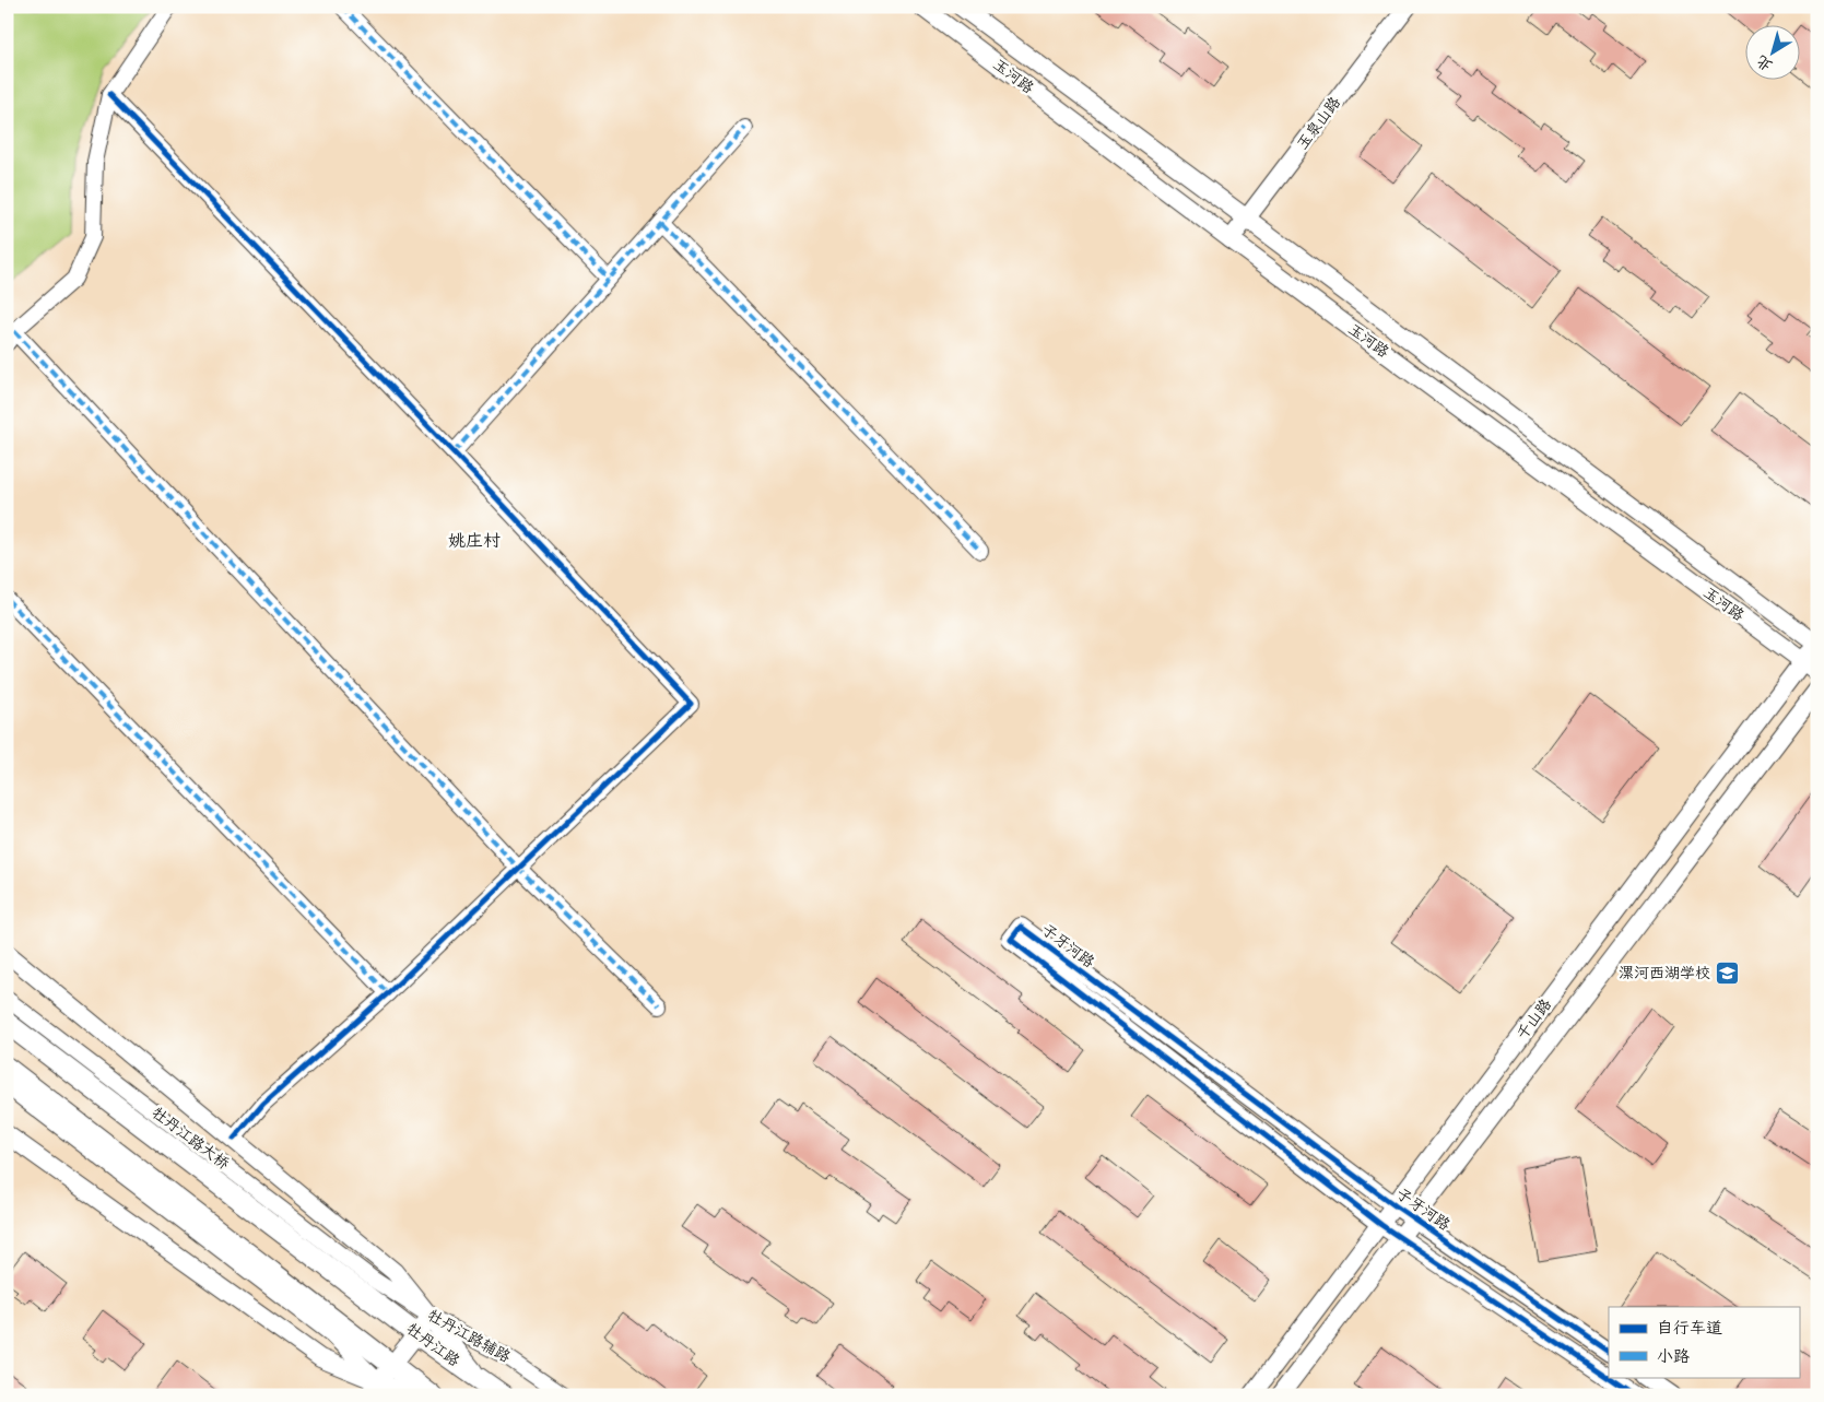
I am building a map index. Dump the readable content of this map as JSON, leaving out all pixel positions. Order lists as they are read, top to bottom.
{
  "streets": {
    "main road": ["牡丹江路大桥", "牡丹江路"],
    "street": [
      "玉河路",
      "玉泉山路",
      "子牙河路",
      "千山路",
      "牡丹江路辅路"
    ]
  },
  "crossings": [
    ["玉河路", "玉泉山路"],
    ["玉河路", "千山路"],
    ["子牙河路", "千山路"],
    ["牡丹江路大桥", "牡丹江路辅路"],
    ["牡丹江路大桥", "牡丹江路"],
    ["牡丹江路辅路", "牡丹江路"]
  ],
  "districts": ["姚庄村"],
  "places": {
    "school or university": ["漯河西湖学校"]
  },
  "legend": ["自行车道", "小路"],
  "north": "bottom left"
}
